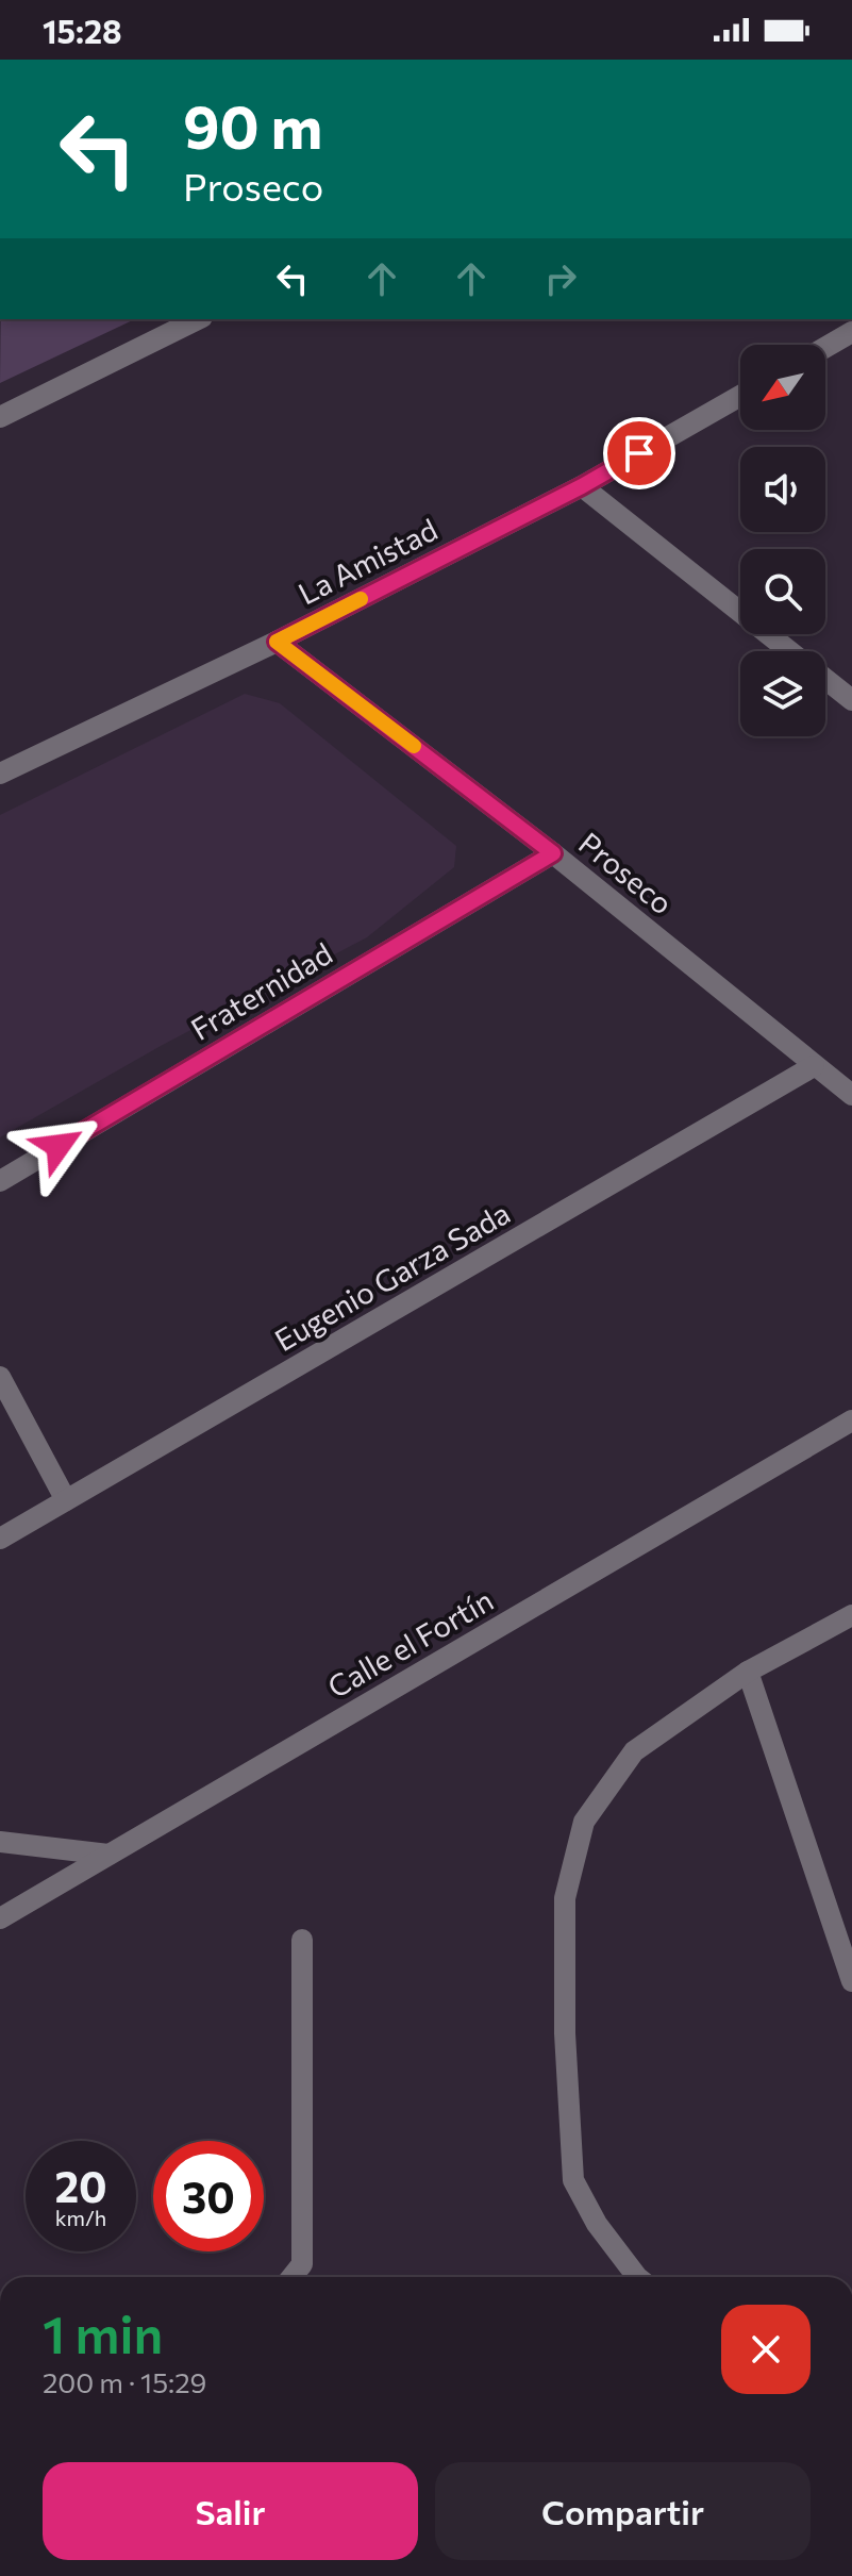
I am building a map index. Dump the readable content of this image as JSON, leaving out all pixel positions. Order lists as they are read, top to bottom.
{
  "streets": {
    "street": [
      "La Amistad",
      "Proseco",
      "Fraternidad",
      "Eugenio Garza Sada",
      "Calle el Fortín"
    ]
  },
  "crossings": [
    ["La Amistad", "Proseco"],
    ["Proseco", "Fraternidad"],
    ["Proseco", "Eugenio Garza Sada"]
  ],
  "north": "bottom left",
  "page": {
    "status": "15:28",
    "turn": ["90 m", "Proseco"],
    "speed": "20 km/h",
    "limit": "30",
    "heading": ["1 min", "200 m · 15:29"],
    "buttons": ["Salir", "Compartir"]
  }
}
